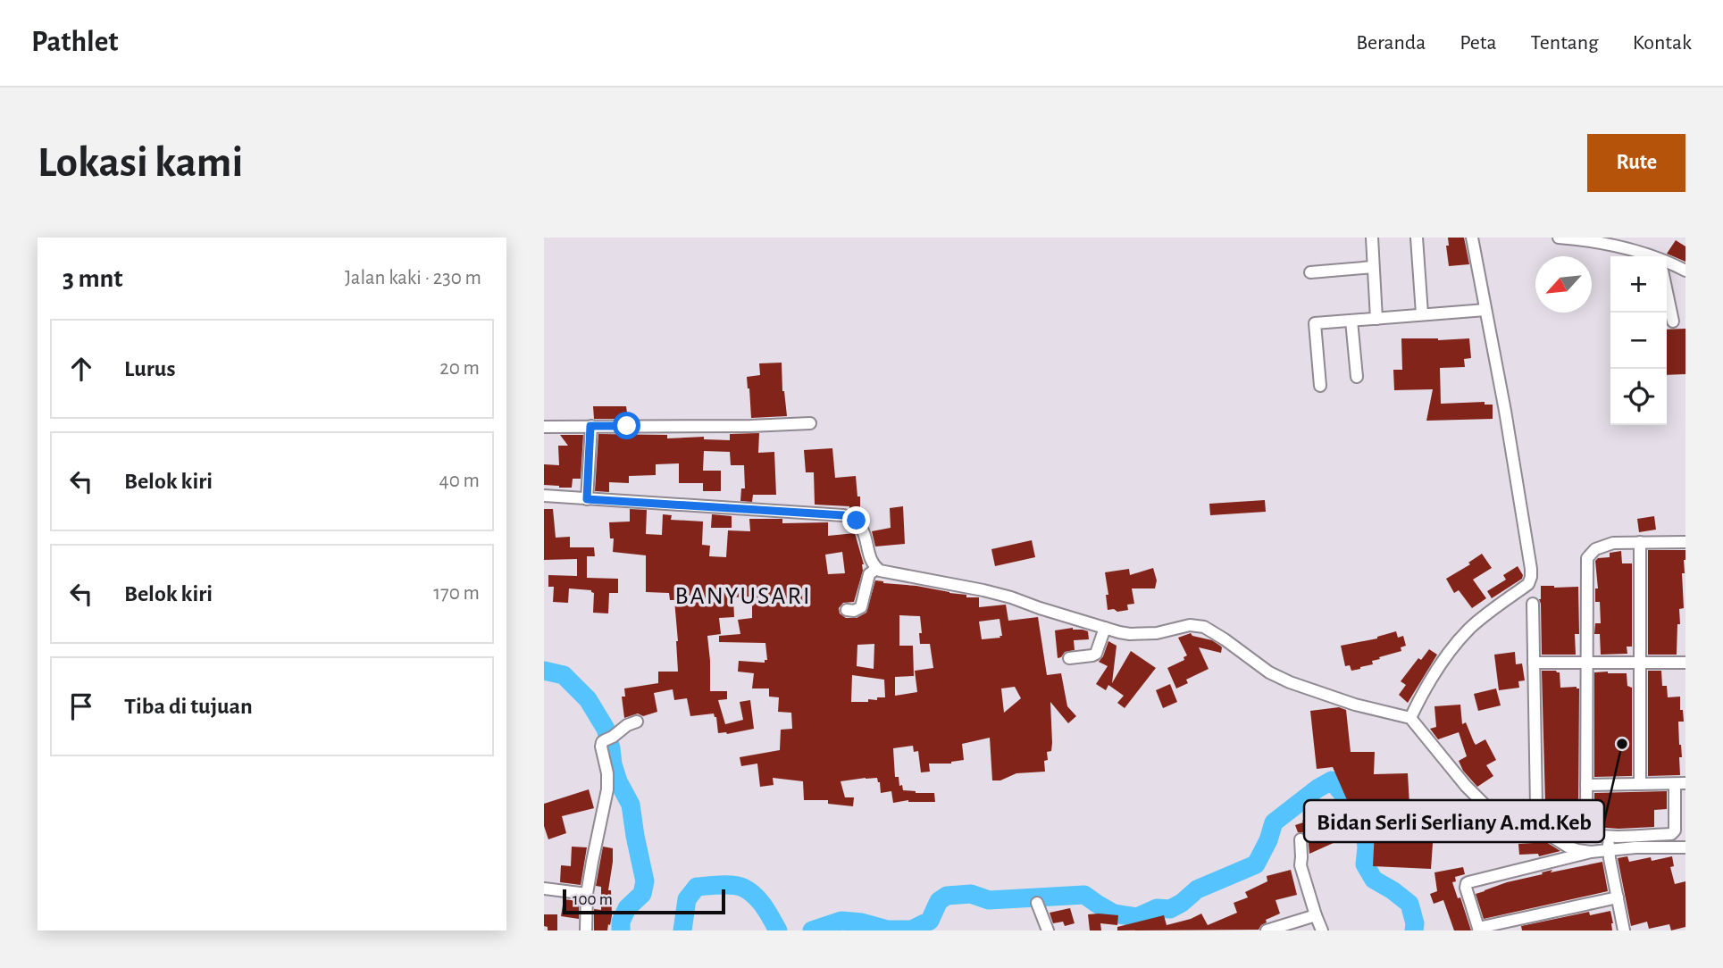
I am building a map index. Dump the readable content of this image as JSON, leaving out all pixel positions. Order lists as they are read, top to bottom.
{
  "districts": ["BANYUSARI"],
  "places": ["Bidan Serli Serliany A.md.Keb"],
  "scale_bar": "100 m",
  "north": "bottom left",
  "page": {
    "header": "Pathlet",
    "nav": [
      "Beranda",
      "Peta",
      "Tentang",
      "Kontak"
    ],
    "buttons": "Rute",
    "title": "Lokasi kami",
    "heading": ["3 mnt", "Jalan kaki · 230 m"],
    "map_buttons": ["+", "−"],
    "list": [
      ["Lurus", "20 m"],
      ["Belok kiri", "40 m"],
      ["Belok kiri", "170 m"],
      "Tiba di tujuan"
    ],
    "scale": "100 m"
  }
}
